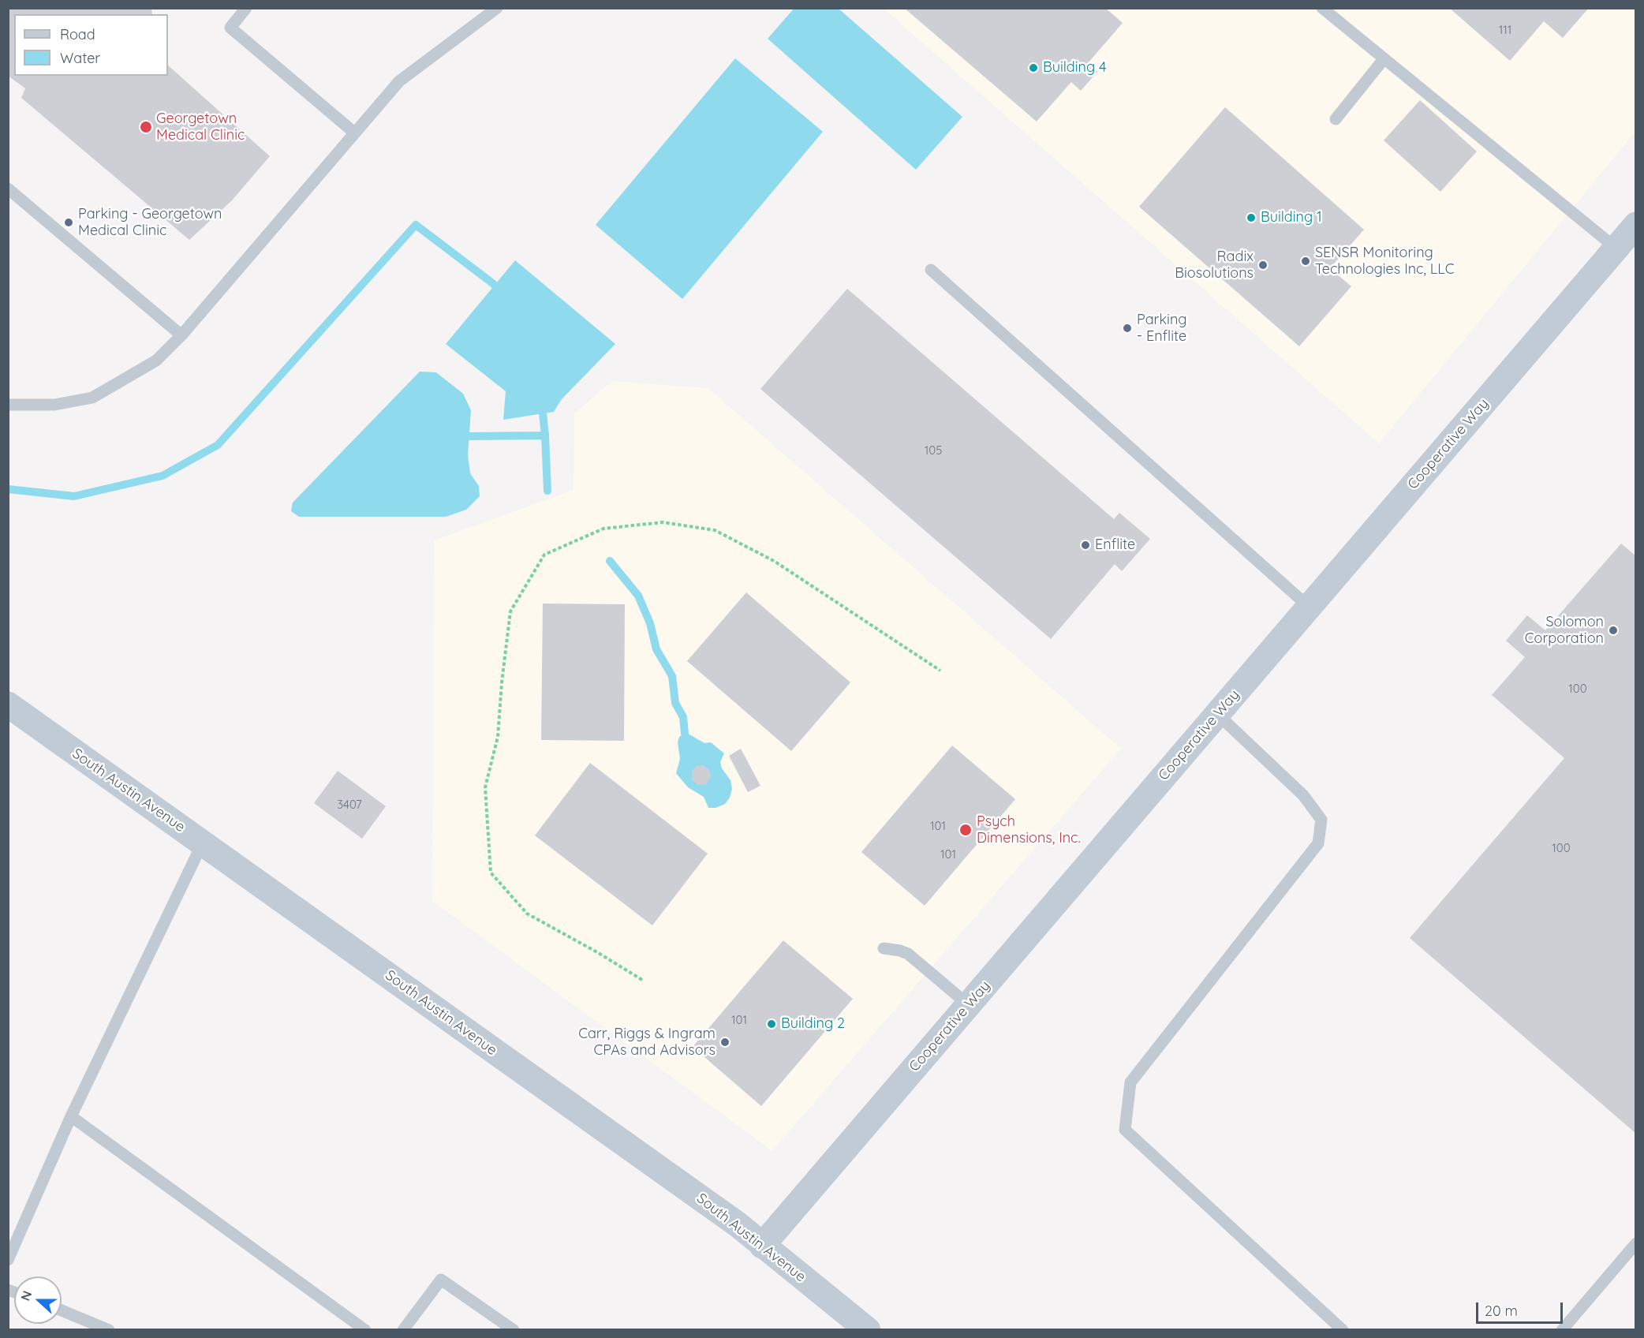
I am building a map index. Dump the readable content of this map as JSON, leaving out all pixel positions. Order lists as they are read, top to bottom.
{
  "streets": {
    "street": ["Cooperative Way", "South Austin Avenue"]
  },
  "crossings": [
    ["Cooperative Way", "South Austin Avenue"]
  ],
  "places": [
    "Building 4",
    "Georgetown Medical Clinic",
    "Building 1",
    "Parking - Georgetown Medical Clinic",
    "SENSR Monitoring Technologies Inc, LLC",
    "Radix Biosolutions",
    "Parking - Enflite",
    "Enflite",
    "Solomon Corporation",
    "Psych Dimensions, Inc.",
    "Building 2",
    "Carr, Riggs & Ingram CPAs and Advisors"
  ],
  "house_numbers": [
    "111",
    "105",
    "100",
    "3407",
    "101",
    "100",
    "101",
    "101"
  ],
  "legend": ["Road", "Water"],
  "scale_bar": "20 m",
  "north": "left"
}
